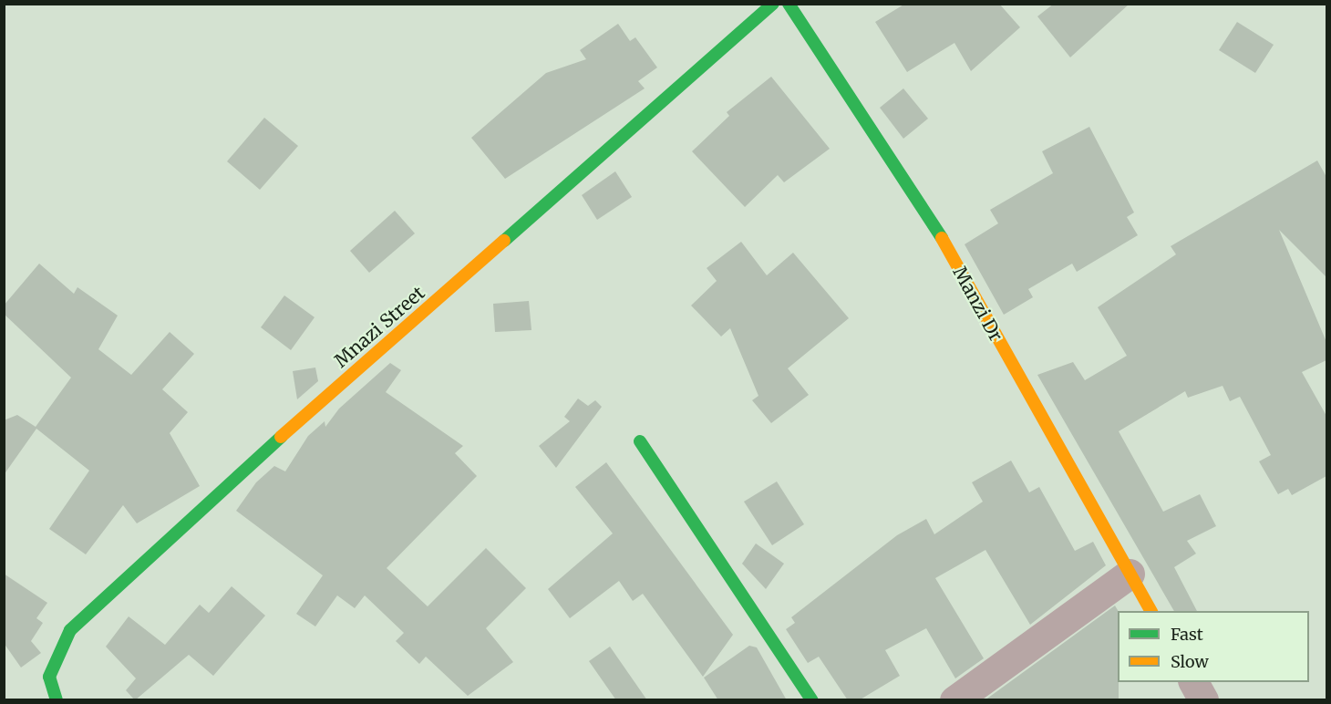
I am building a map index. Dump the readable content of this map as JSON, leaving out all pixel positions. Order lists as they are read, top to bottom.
{
  "streets": {
    "street": ["Manzi Dr", "Mnazi Street"]
  },
  "legend": ["Fast", "Slow"]
}
